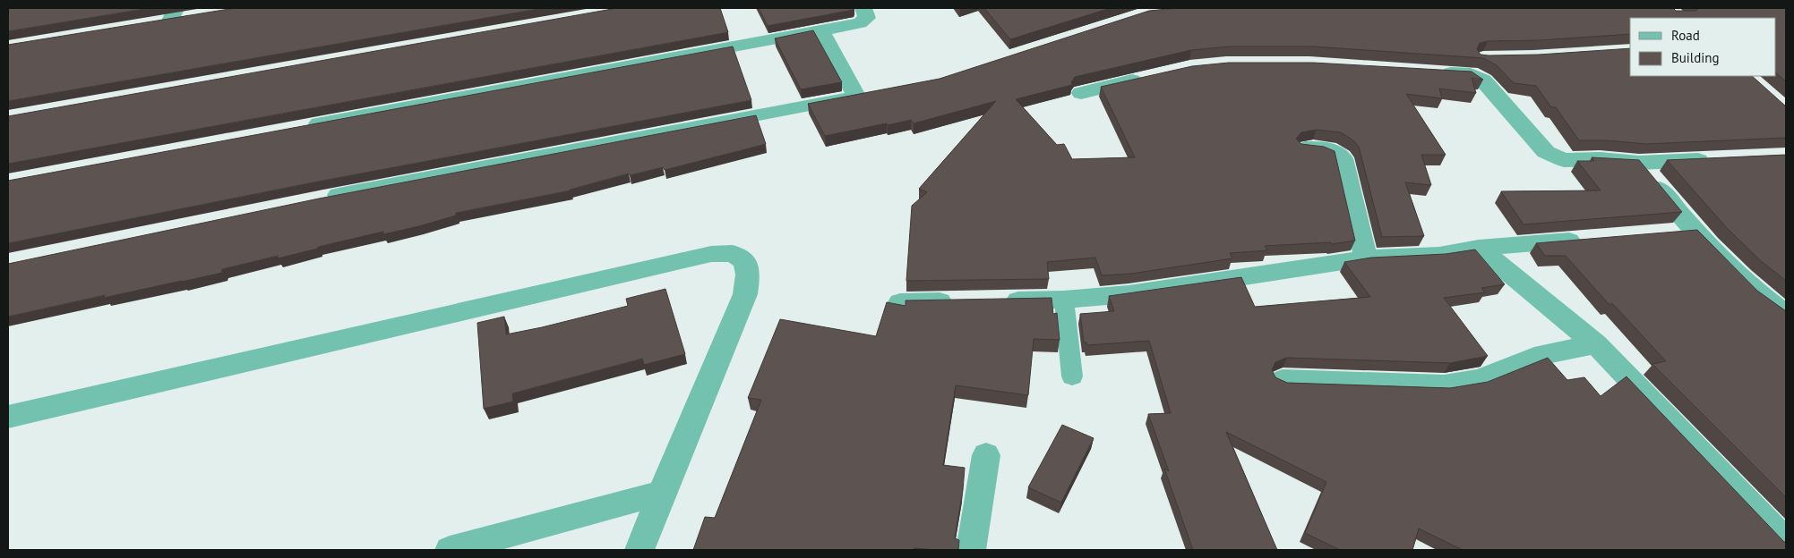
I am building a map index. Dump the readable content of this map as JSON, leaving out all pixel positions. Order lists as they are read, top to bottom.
{
  "legend": ["Road", "Building"]
}
